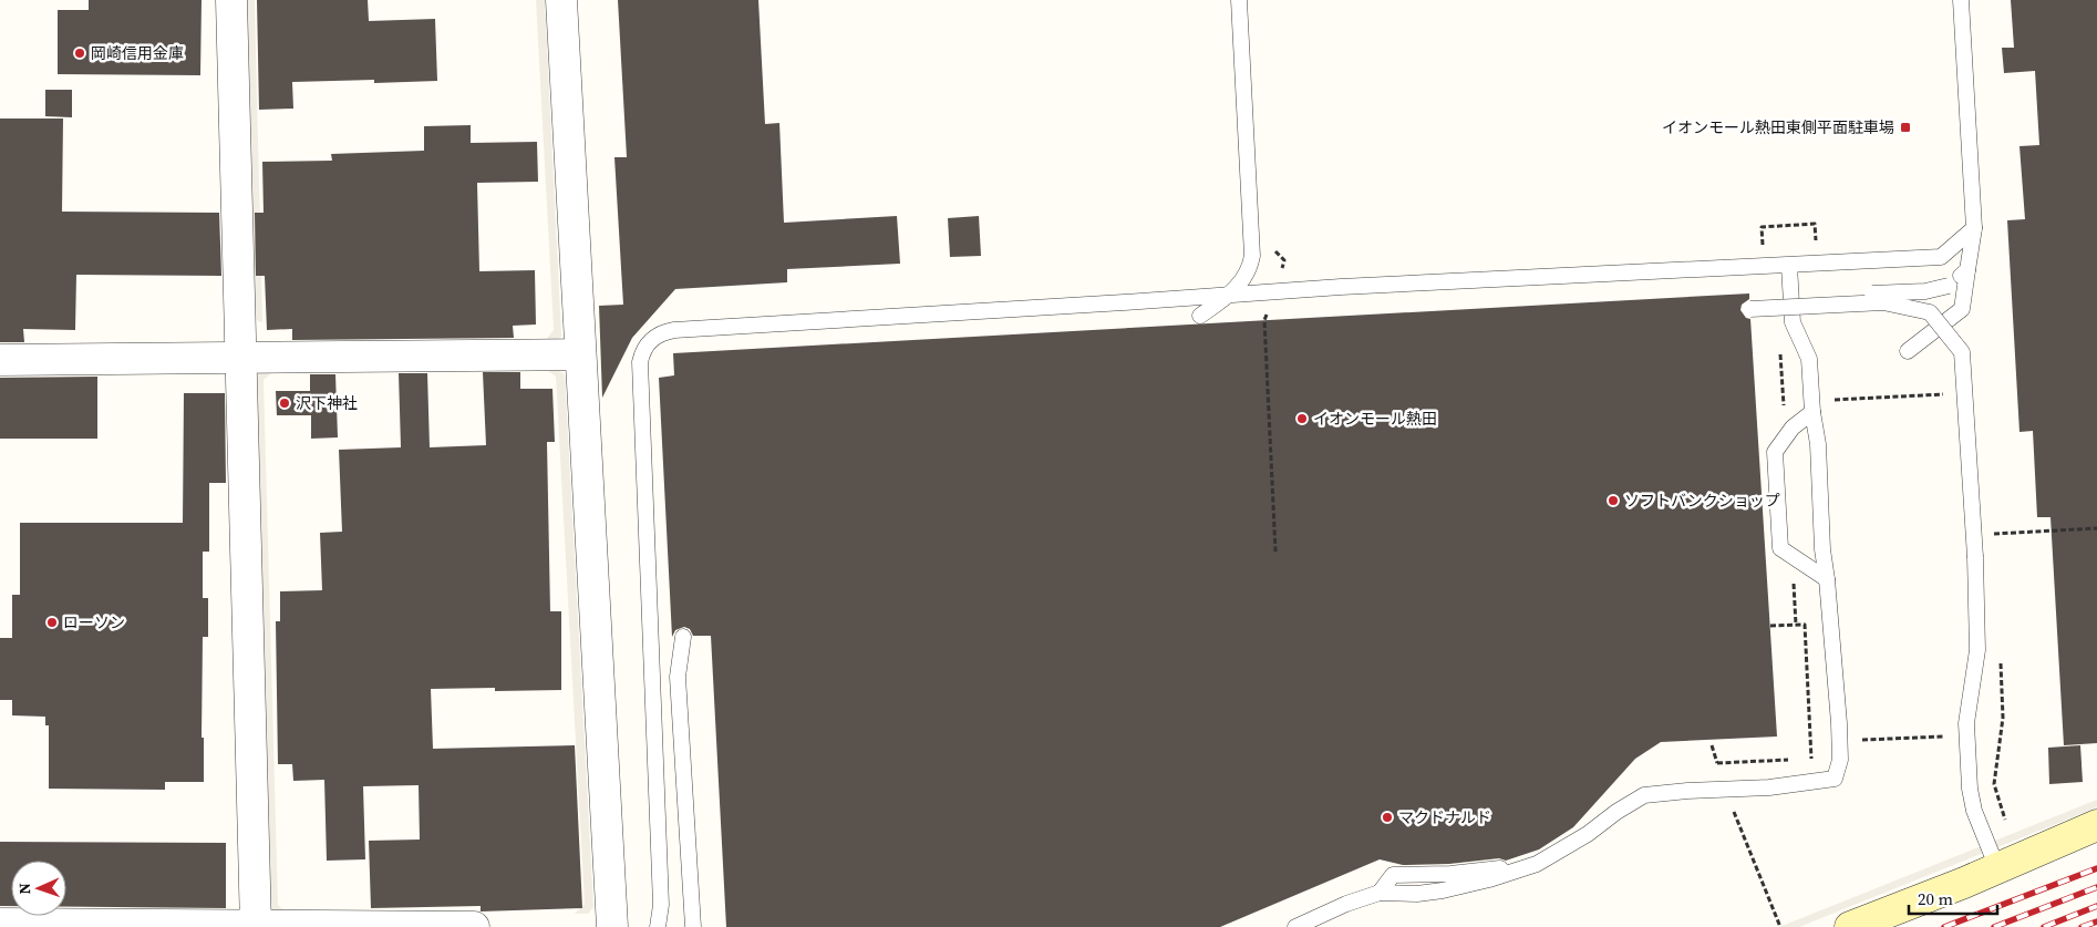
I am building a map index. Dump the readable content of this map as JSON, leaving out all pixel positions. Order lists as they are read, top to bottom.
{
  "places": {
    "other": [
      "岡崎信用金庫",
      "沢下神社",
      "イオンモール熱田",
      "ソフトバンクショップ",
      "ローソン",
      "マクドナルド"
    ],
    "transit": ["イオンモール熱田東側平面駐車場"]
  },
  "scale_bar": "20 m",
  "north": "left"
}
